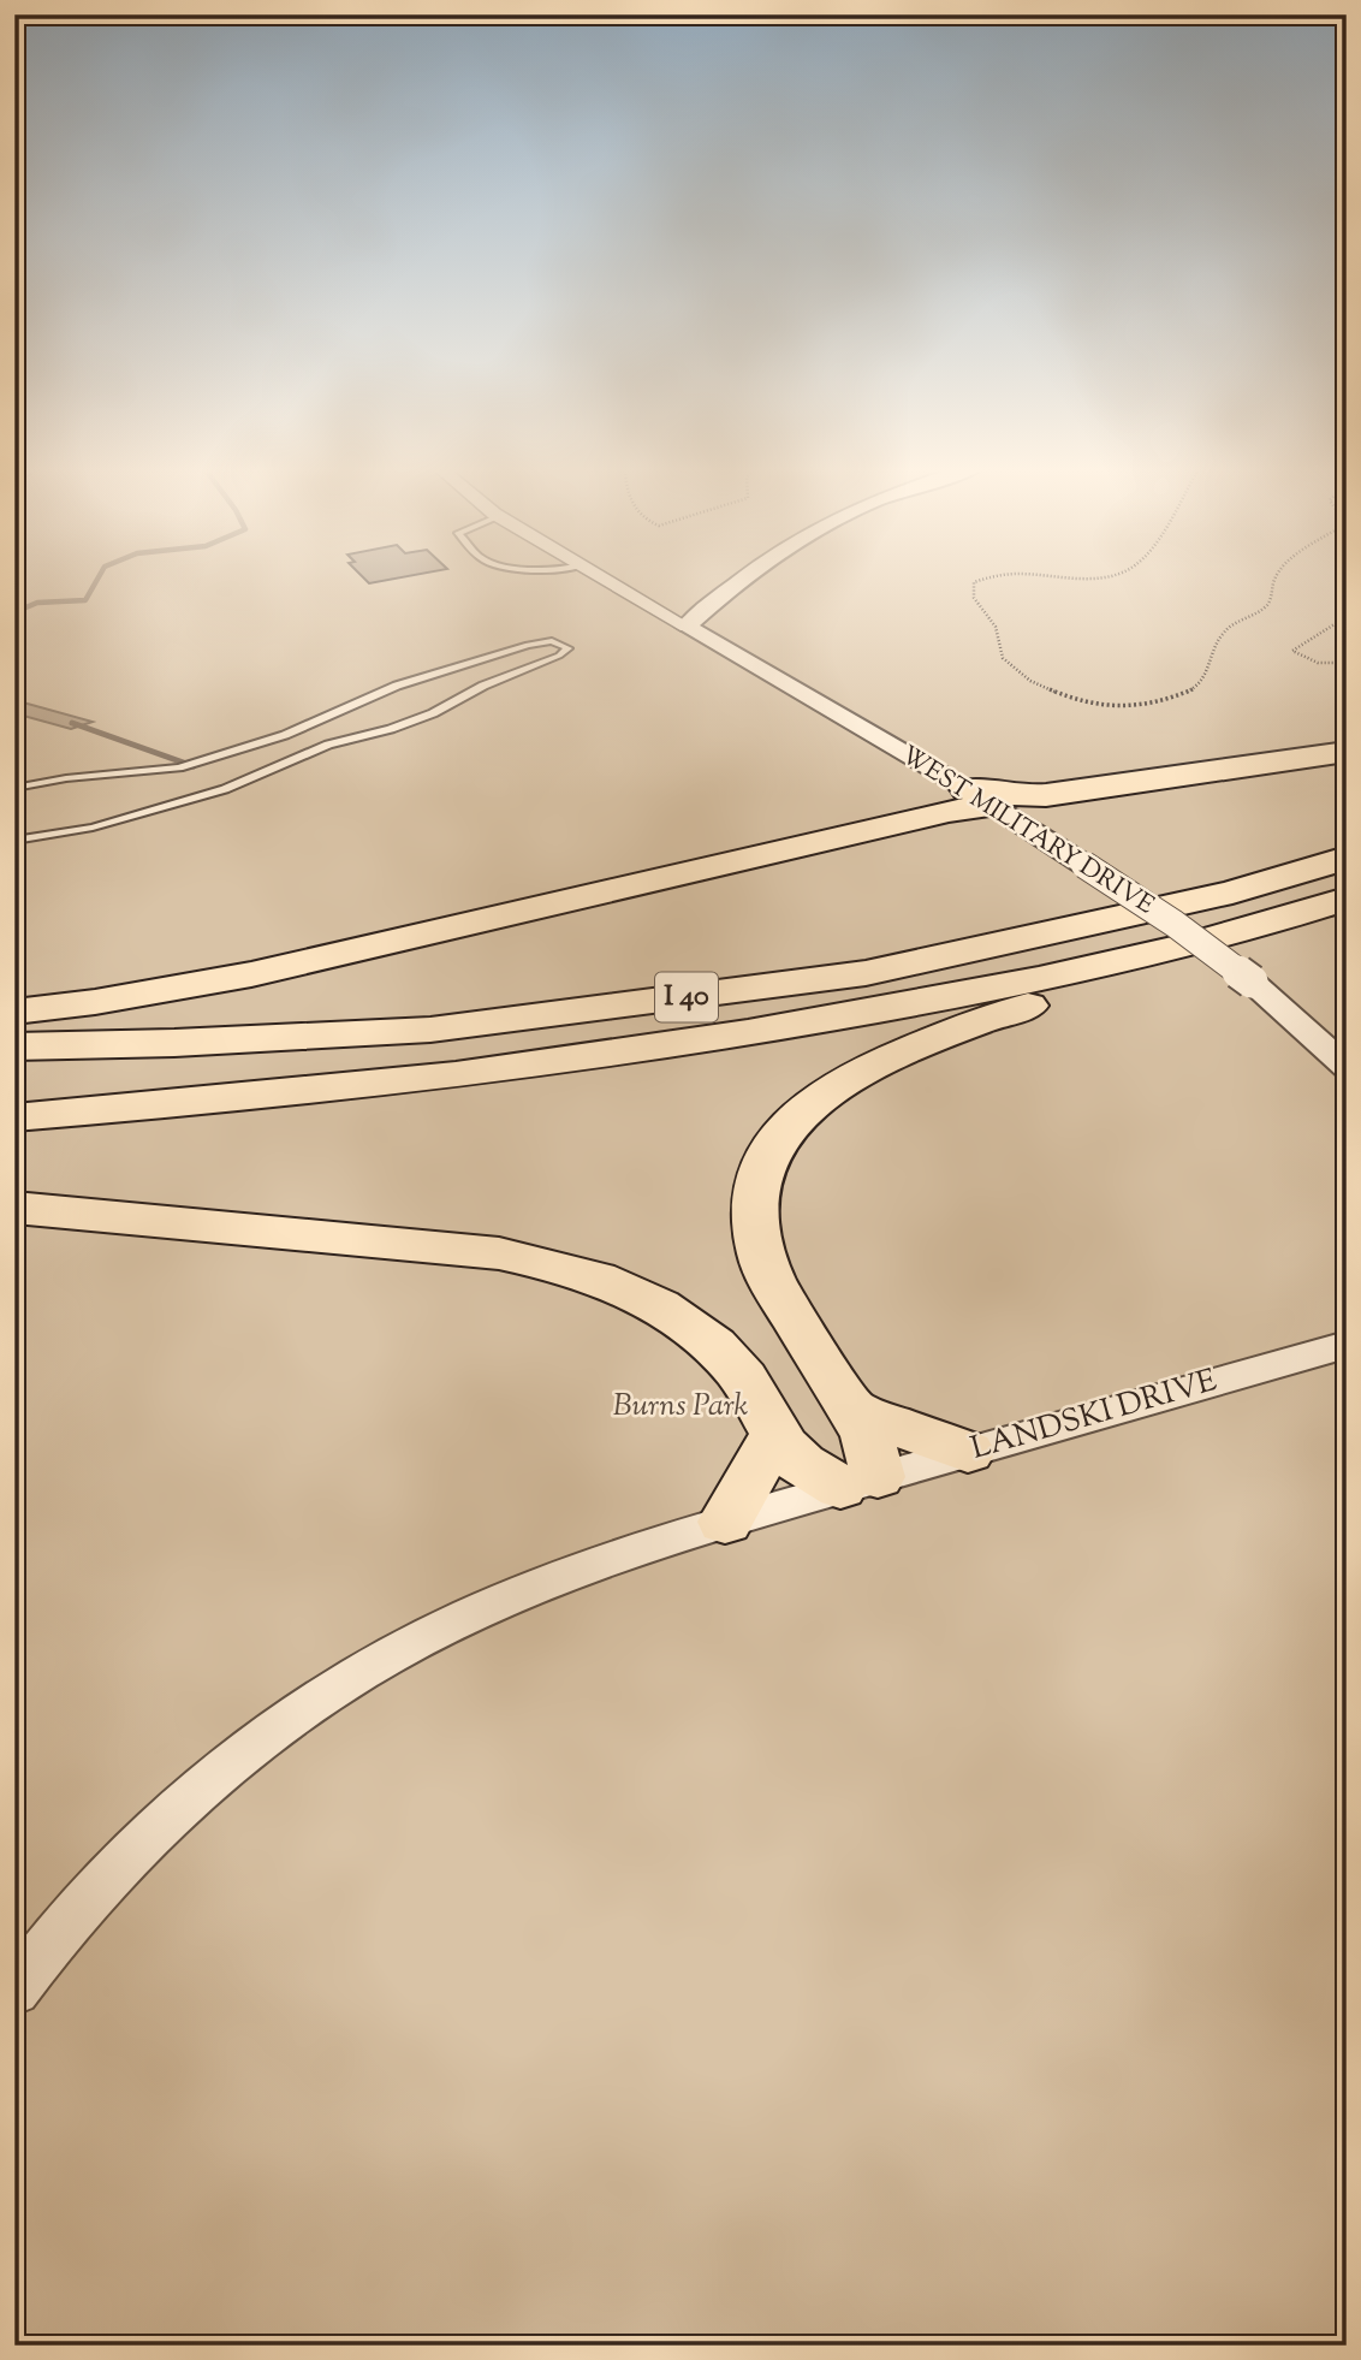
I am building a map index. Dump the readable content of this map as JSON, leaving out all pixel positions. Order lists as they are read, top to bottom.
{
  "streets": {
    "highway": ["I 40"],
    "street": ["WEST MILITARY DRIVE", "LANDSKI DRIVE"]
  },
  "parks": ["Burns Park"]
}
